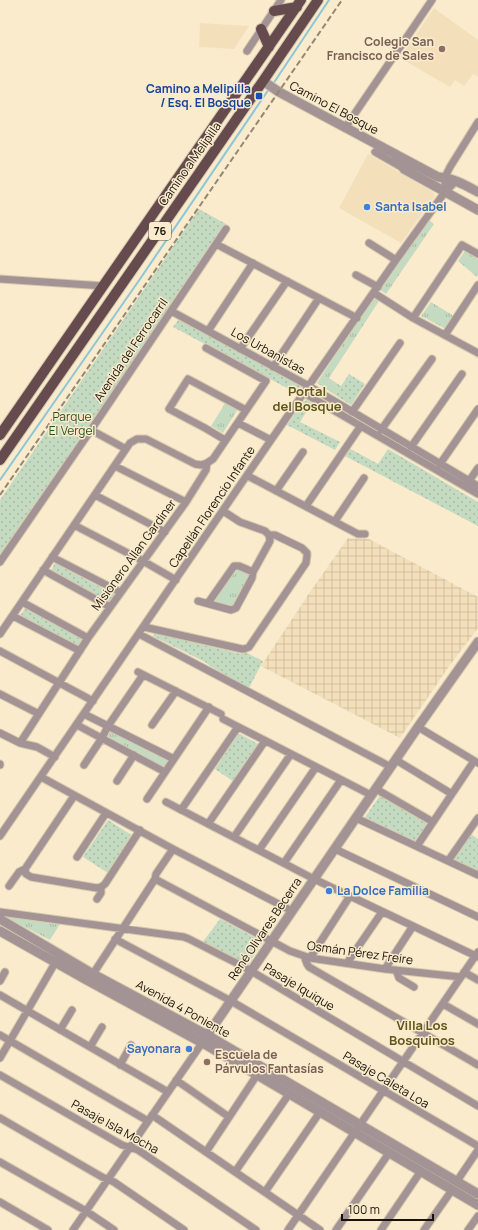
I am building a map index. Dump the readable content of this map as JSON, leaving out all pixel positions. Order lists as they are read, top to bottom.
{
  "streets": {
    "main road": ["Camino a Melipilla", "76"],
    "street": [
      "Camino El Bosque",
      "Avenida del Ferrocarril",
      "Los Urbanistas",
      "Capellán Florencio Infante",
      "Misionero Allan Gardiner",
      "René Olivares Becerra",
      "Osmán Pérez Freire",
      "Pasaje Iquique",
      "Avenida 4 Poniente",
      "Pasaje Caleta Loa",
      "Pasaje Isla Mocha"
    ]
  },
  "crossings": [
    ["Camino El Bosque", "Camino a Melipilla"],
    ["Camino El Bosque", "Capellán Florencio Infante"],
    ["Avenida del Ferrocarril", "Los Urbanistas"],
    ["Los Urbanistas", "Capellán Florencio Infante"],
    ["René Olivares Becerra", "Osmán Pérez Freire"],
    ["René Olivares Becerra", "Pasaje Iquique"],
    ["René Olivares Becerra", "Avenida 4 Poniente"],
    ["René Olivares Becerra", "Pasaje Caleta Loa"],
    ["René Olivares Becerra", "Pasaje Isla Mocha"]
  ],
  "districts": ["Portal del Bosque", "Villa Los Bosquinos"],
  "parks": ["Parque El Vergel"],
  "places": {
    "other": [
      "Colegio San Francisco de Sales",
      "Santa Isabel",
      "La Dolce Familia",
      "Sayonara",
      "Escuela de Párvulos Fantasías"
    ],
    "transit": ["Camino a Melipilla / Esq. El Bosque"]
  },
  "scale_bar": "100 m"
}
